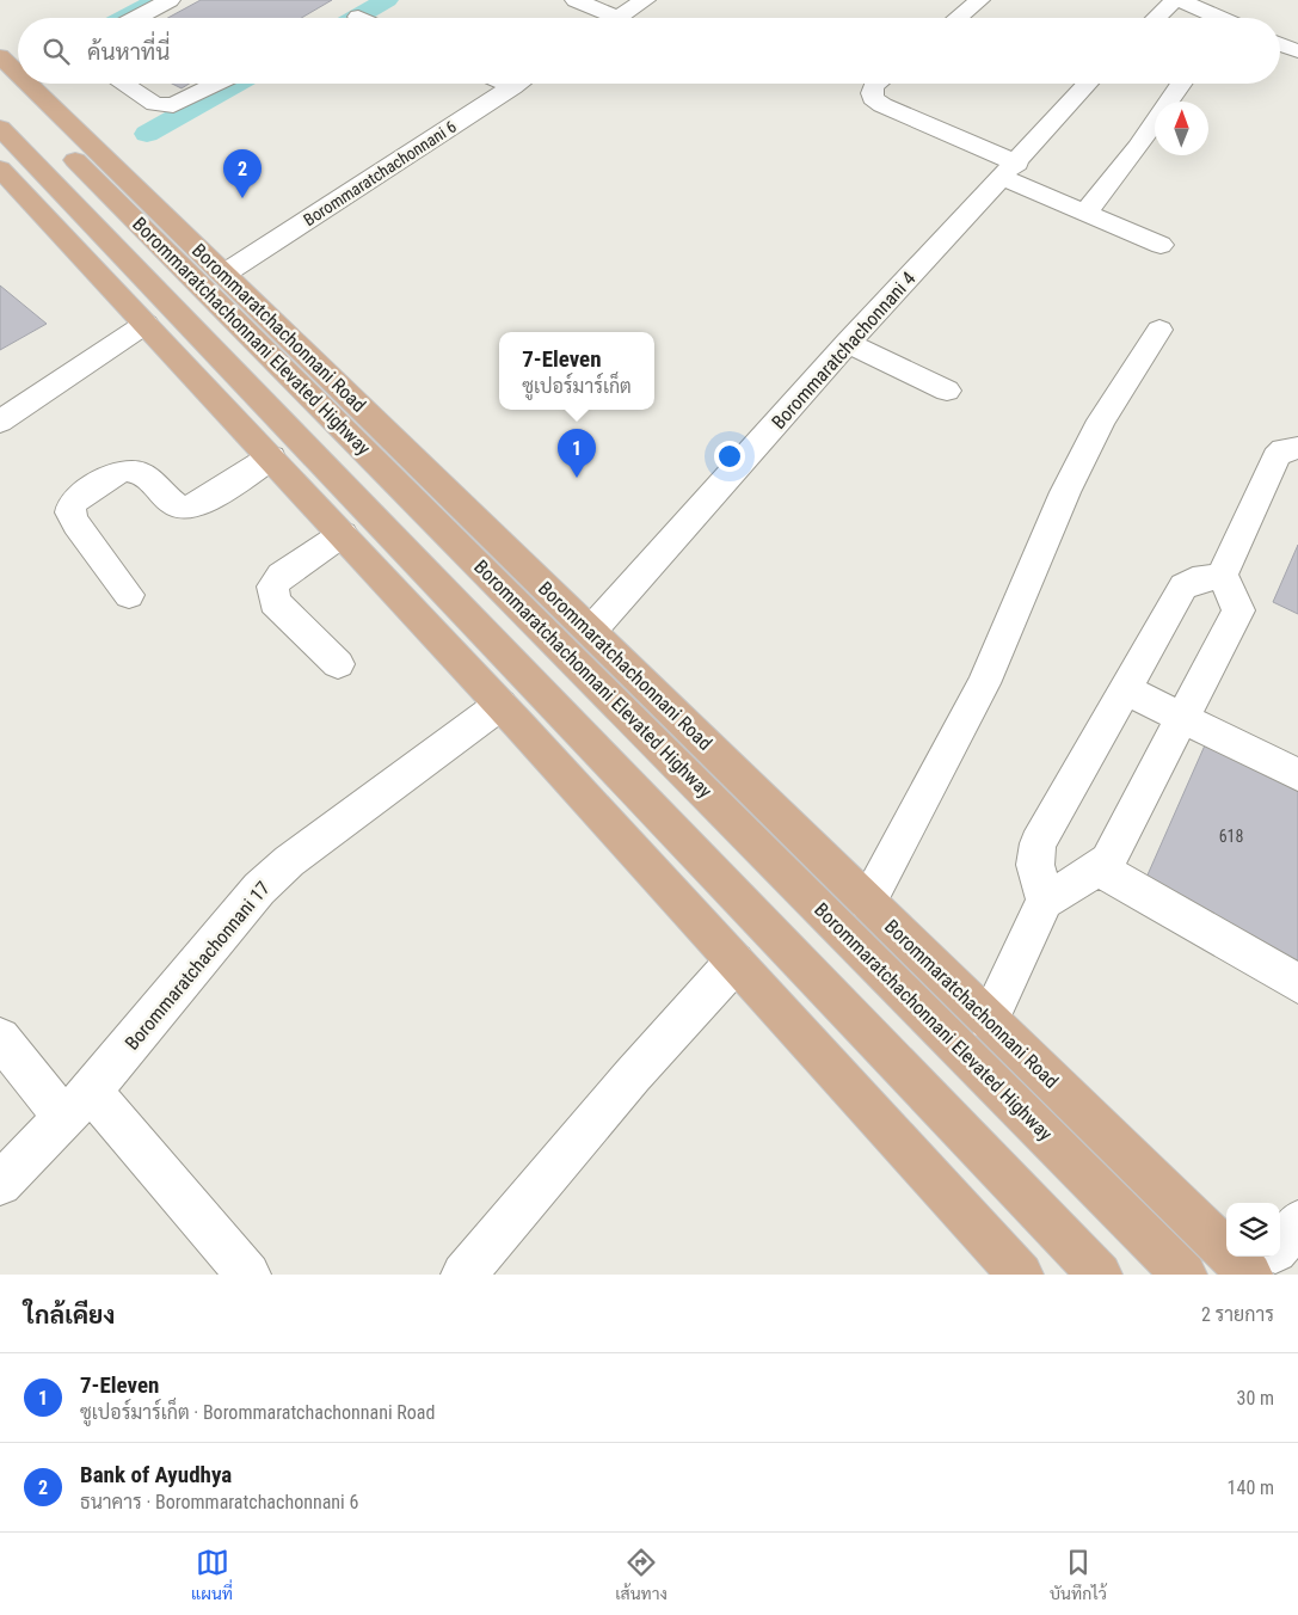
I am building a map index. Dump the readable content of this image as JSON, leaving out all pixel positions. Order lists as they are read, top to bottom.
{
  "streets": {
    "main road": ["Borommaratchachonnani Road", "Borommaratchachonnani Elevated Highway"],
    "street": ["Borommaratchachonnani 6", "Borommaratchachonnani 4", "Borommaratchachonnani 17"]
  },
  "crossings": [
    ["Borommaratchachonnani 6", "Borommaratchachonnani Road"],
    ["Borommaratchachonnani Road", "Borommaratchachonnani 4"]
  ],
  "house_numbers": ["618"],
  "north": "top",
  "page": {
    "search": "ค้นหาที่นี่",
    "pins": ["2", "1"],
    "popup": ["7-Eleven", "ซูเปอร์มาร์เก็ต"],
    "heading": ["ใกล้เคียง", "2 รายการ"],
    "list": [
      {
        "mark": "1",
        "name": "7-Eleven",
        "note": "ซูเปอร์มาร์เก็ต · Borommaratchachonnani Road",
        "value": "30 m"
      },
      {
        "mark": "2",
        "name": "Bank of Ayudhya",
        "note": "ธนาคาร · Borommaratchachonnani 6",
        "value": "140 m"
      }
    ],
    "nav": ["แผนที่", "เส้นทาง", "บันทึกไว้"]
  }
}
